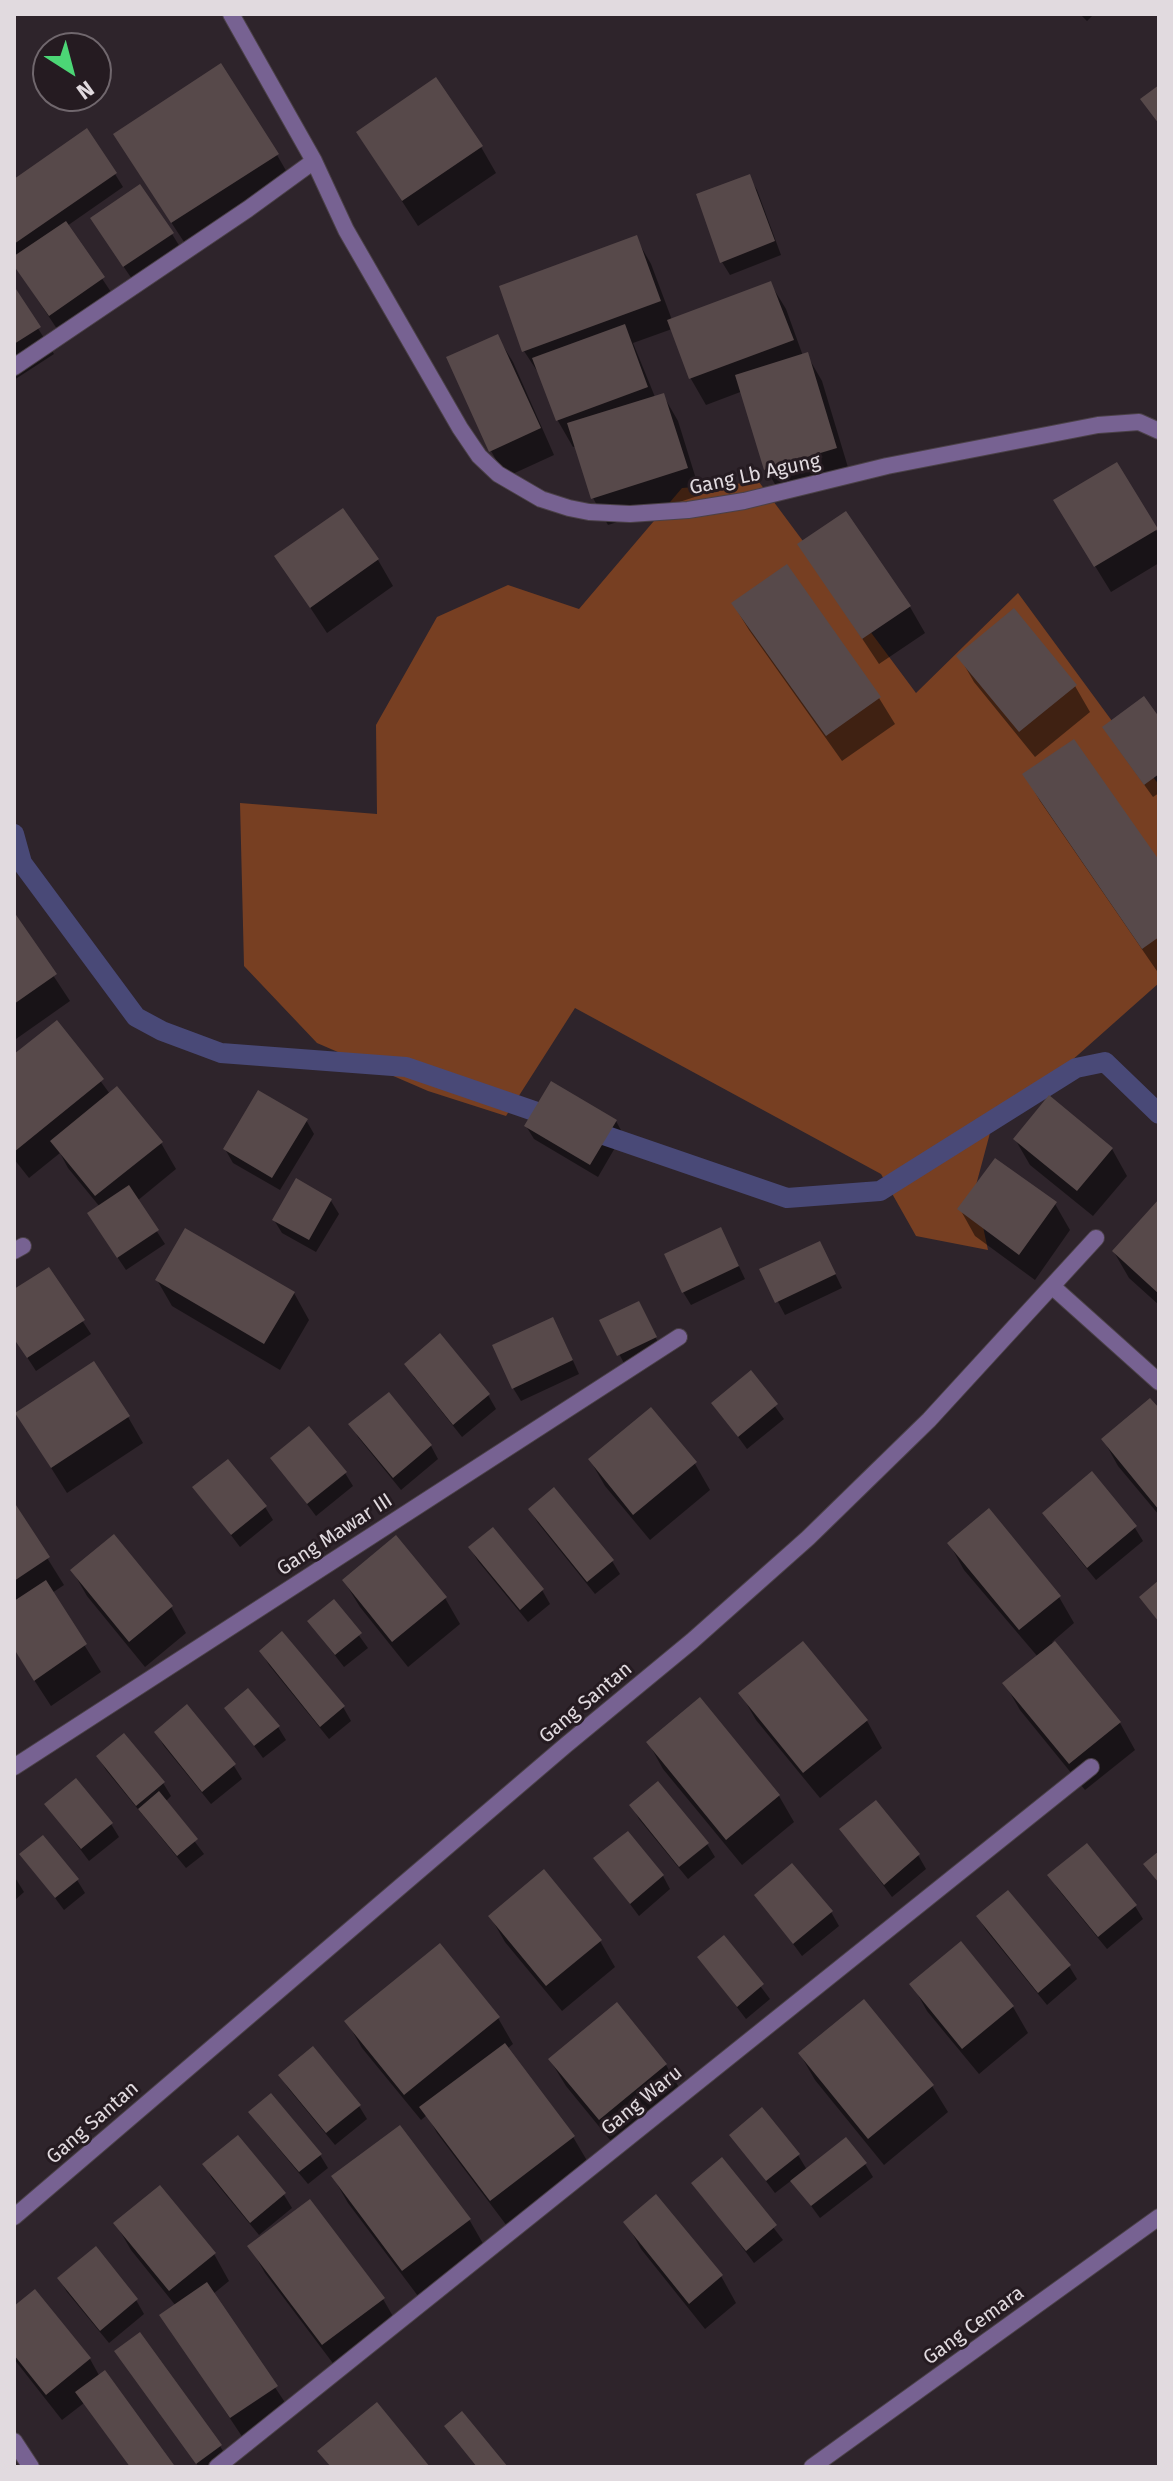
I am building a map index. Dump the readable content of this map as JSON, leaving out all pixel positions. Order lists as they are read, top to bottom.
{
  "streets": {
    "street": [
      "Gang Lb Agung",
      "Gang Mawar III",
      "Gang Santan",
      "Gang Waru",
      "Gang Cemara"
    ]
  },
  "north": "bottom right"
}
